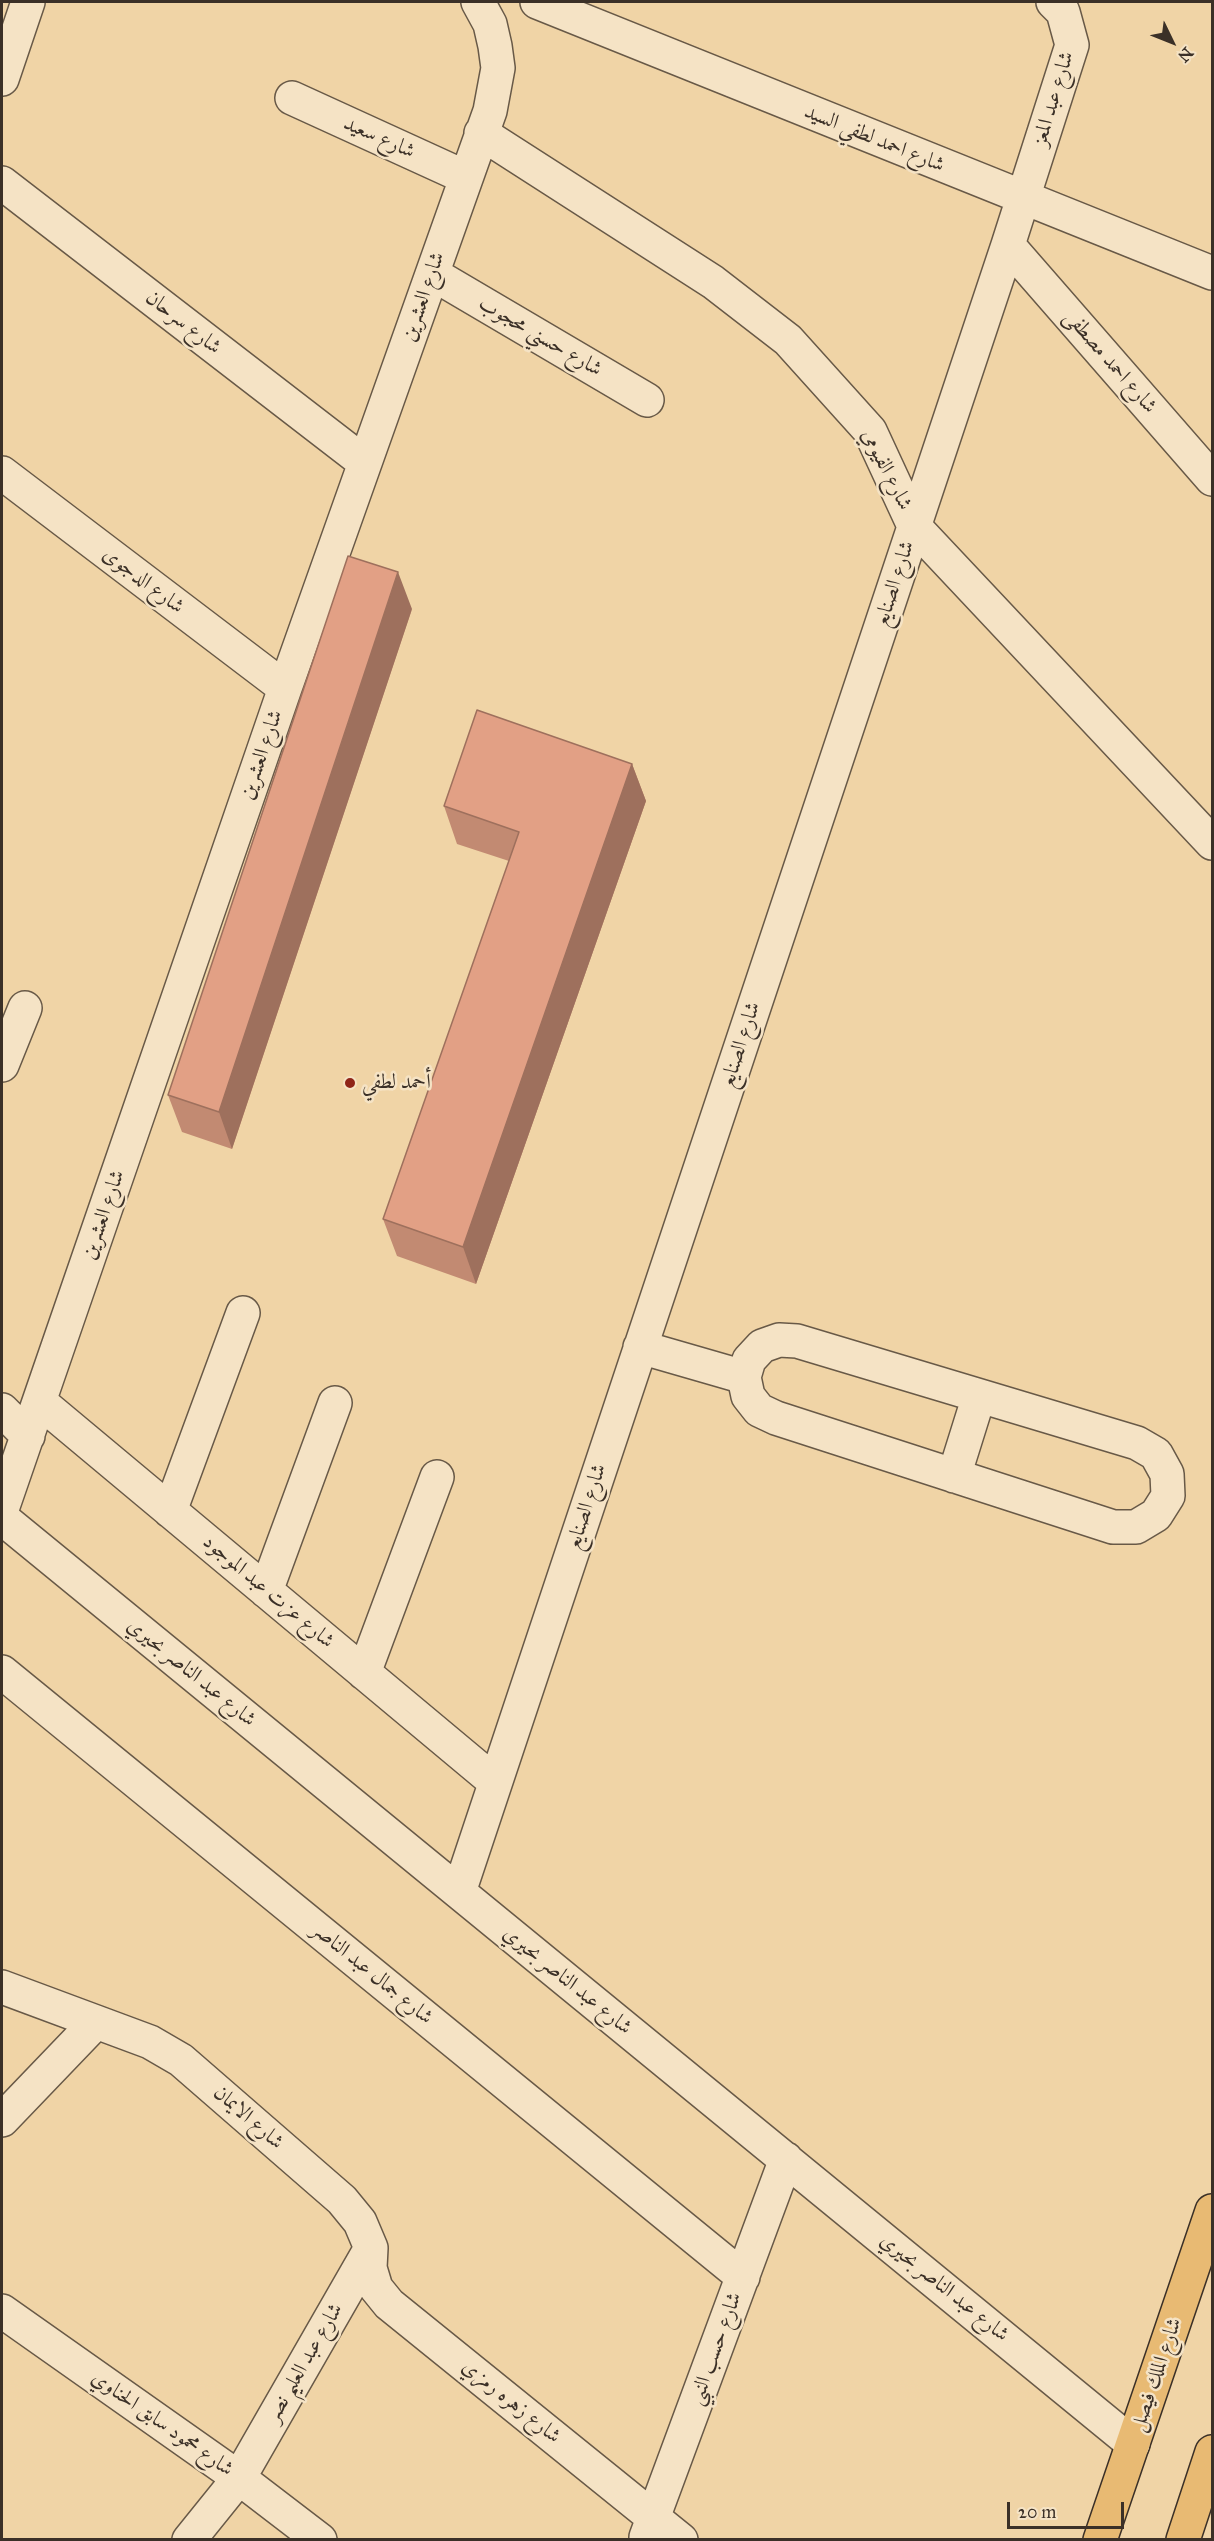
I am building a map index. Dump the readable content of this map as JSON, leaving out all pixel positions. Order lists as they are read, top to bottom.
{
  "streets": {
    "main road": ["شارع الملك فيصل"],
    "street": [
      "شارع عبد المعز",
      "شارع سعيد",
      "شارع احمد لطفي السيد",
      "شارع العشرين",
      "شارع سرحان",
      "شارع حسني محجوب",
      "شارع احمد مصطفى",
      "شارع الفيومي",
      "شارع الدجوى",
      "شارع الصنايع",
      "شارع عزت عبد الموجود",
      "شارع عبد الناصر بحيري",
      "شارع جمال عبد الناصر",
      "شارع الايمان",
      "شارع حسب النبي",
      "شارع عبد العليم نصر",
      "شارع زهره رمزي",
      "شارع محمود سابق الحناوي"
    ]
  },
  "crossings": [
    ["شارع عبد المعز", "شارع احمد لطفي السيد"],
    ["شارع عبد المعز", "شارع الصنايع"],
    ["شارع سعيد", "شارع العشرين"],
    ["شارع احمد لطفي السيد", "شارع الصنايع"],
    ["شارع العشرين", "شارع سرحان"],
    ["شارع العشرين", "شارع حسني محجوب"],
    ["شارع العشرين", "شارع الفيومي"],
    ["شارع العشرين", "شارع الدجوى"],
    ["شارع العشرين", "شارع عزت عبد الموجود"],
    ["شارع احمد مصطفى", "شارع الصنايع"],
    ["شارع الفيومي", "شارع الصنايع"],
    ["شارع الصنايع", "شارع عزت عبد الموجود"],
    ["شارع الصنايع", "شارع عبد الناصر بحيري"],
    ["شارع عبد الناصر بحيري", "شارع حسب النبي"],
    ["شارع عبد الناصر بحيري", "شارع الملك فيصل"],
    ["شارع جمال عبد الناصر", "شارع حسب النبي"],
    ["شارع الايمان", "شارع عبد العليم نصر"],
    ["شارع الايمان", "شارع زهره رمزي"],
    ["شارع حسب النبي", "شارع زهره رمزي"],
    ["شارع عبد العليم نصر", "شارع زهره رمزي"],
    ["شارع عبد العليم نصر", "شارع محمود سابق الحناوي"]
  ],
  "places": ["أحمد لطفي"],
  "scale_bar": "20 m",
  "north": "bottom right"
}
